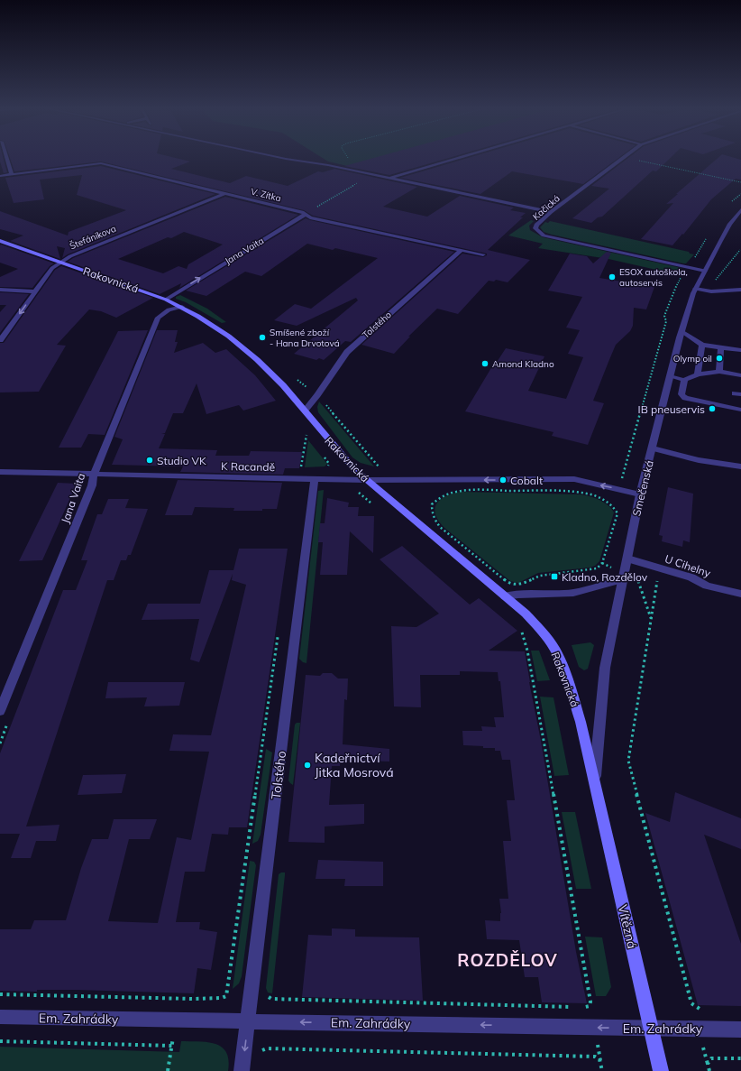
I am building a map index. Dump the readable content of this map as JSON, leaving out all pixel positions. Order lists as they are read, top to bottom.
{
  "streets": {
    "main road": ["Rakovnická", "Vítězná"],
    "street": [
      "V. Zítka",
      "Kačická",
      "Štefánikova",
      "Jana Vaita",
      "Tolstého",
      "K Racandě",
      "Smečenská",
      "U Cihelny",
      "Em. Zahrádky"
    ]
  },
  "crossings": [
    ["V. Zítka", "Štefánikova"],
    ["V. Zítka", "Jana Vaita"],
    ["V. Zítka", "Tolstého"],
    ["Kačická", "Smečenská"],
    ["Štefánikova", "Rakovnická"],
    ["Jana Vaita", "Rakovnická"],
    ["Jana Vaita", "K Racandě"],
    ["Rakovnická", "Tolstého"],
    ["Rakovnická", "K Racandě"],
    ["Rakovnická", "Smečenská"],
    ["Rakovnická", "Vítězná"],
    ["Tolstého", "K Racandě"],
    ["Tolstého", "Em. Zahrádky"],
    ["K Racandě", "Smečenská"],
    ["Smečenská", "U Cihelny"],
    ["Smečenská", "Vítězná"],
    ["Vítězná", "Em. Zahrádky"]
  ],
  "one_way": ["K Racandě", "Em. Zahrádky"],
  "districts": ["ROZDĚLOV"],
  "places": {
    "other": [
      "ESOX autoškola, autoservis",
      "Smíšené zboží - Hana Drvotová",
      "Olymp oil",
      "Amond Kladno",
      "IB pneuservis",
      "Studio VK",
      "Cobalt",
      "Kadeřnictví Jitka Mosrová"
    ],
    "transit": ["Kladno, Rozdělov"]
  }
}
